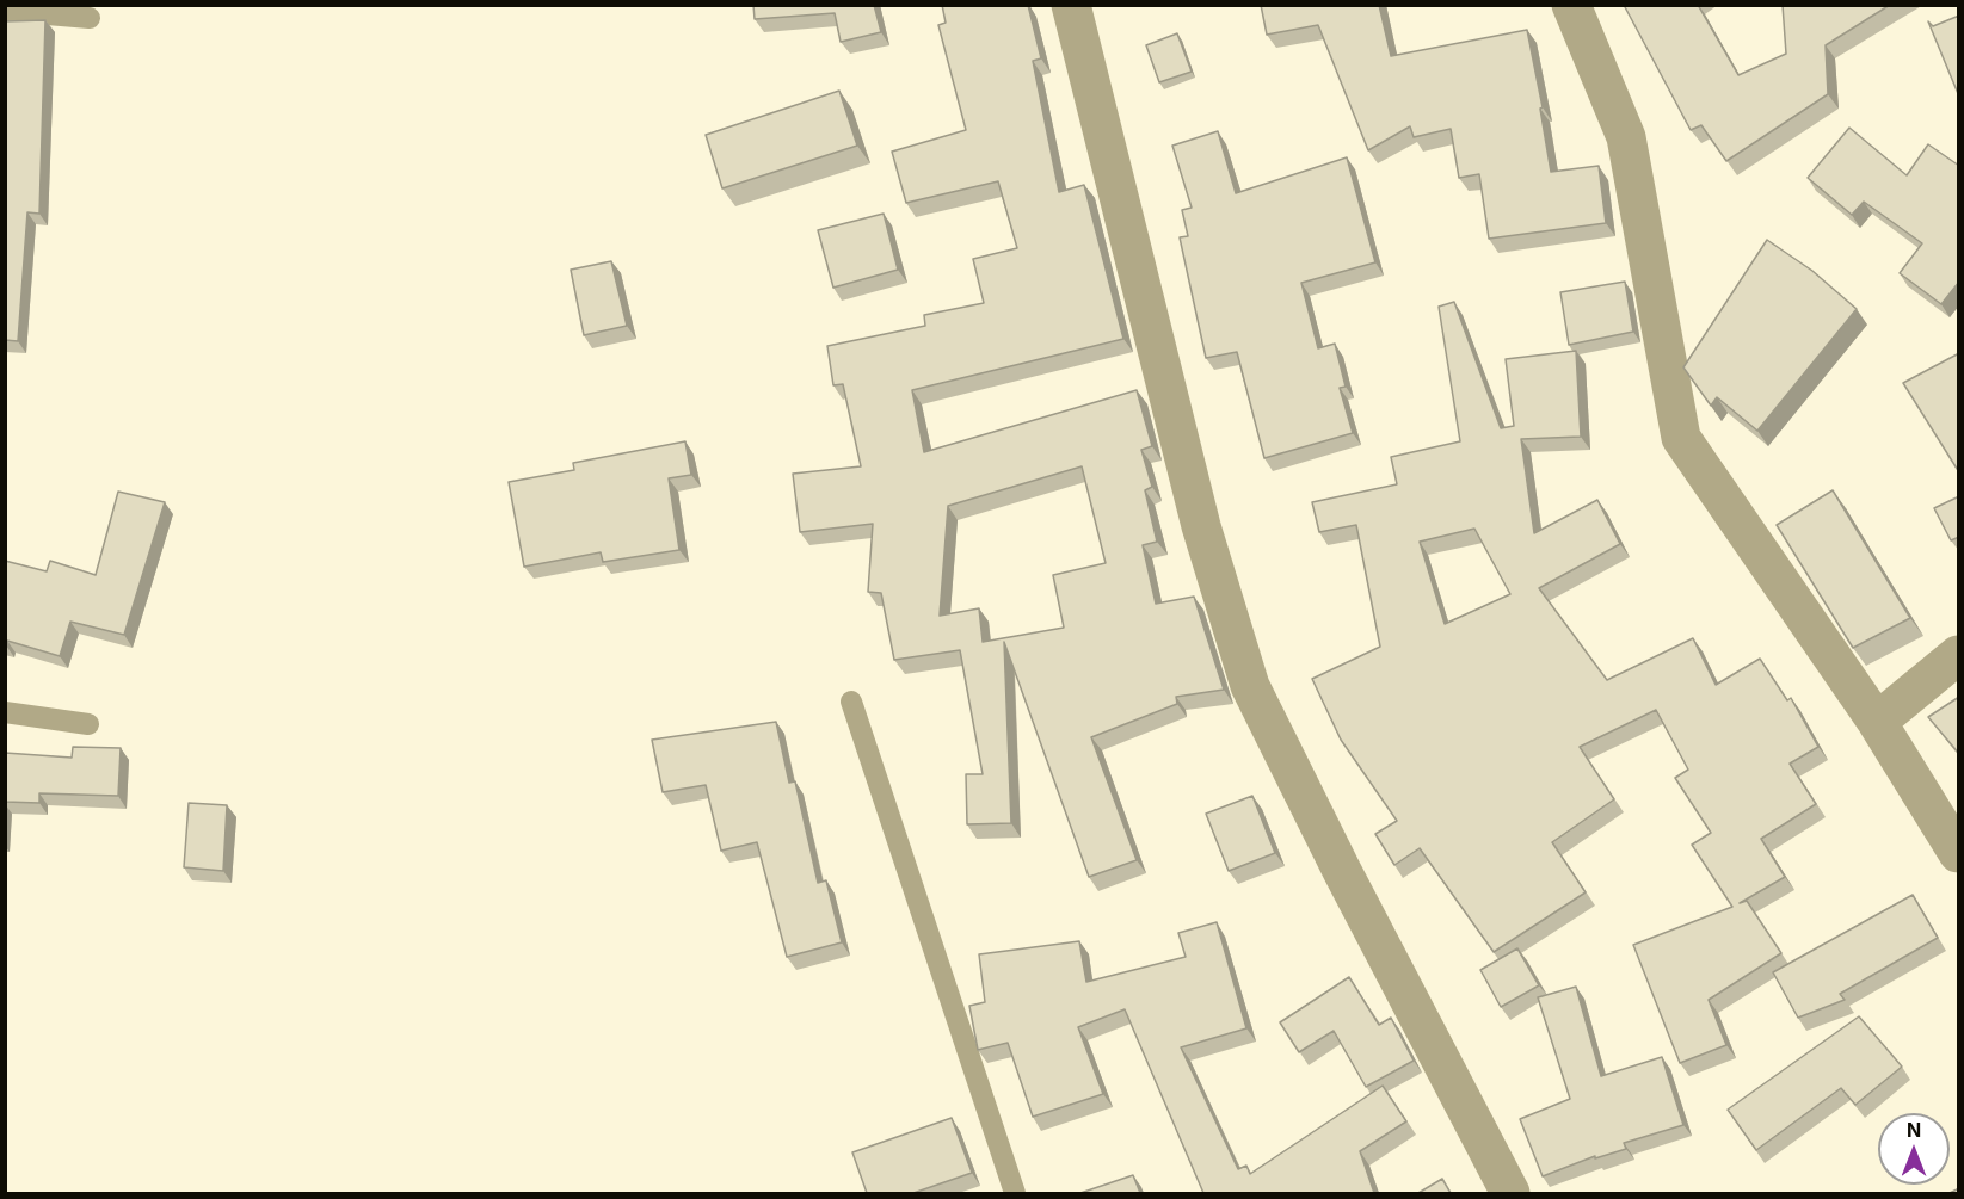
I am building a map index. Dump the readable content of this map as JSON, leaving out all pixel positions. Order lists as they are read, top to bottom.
{
  "north": "top"
}
